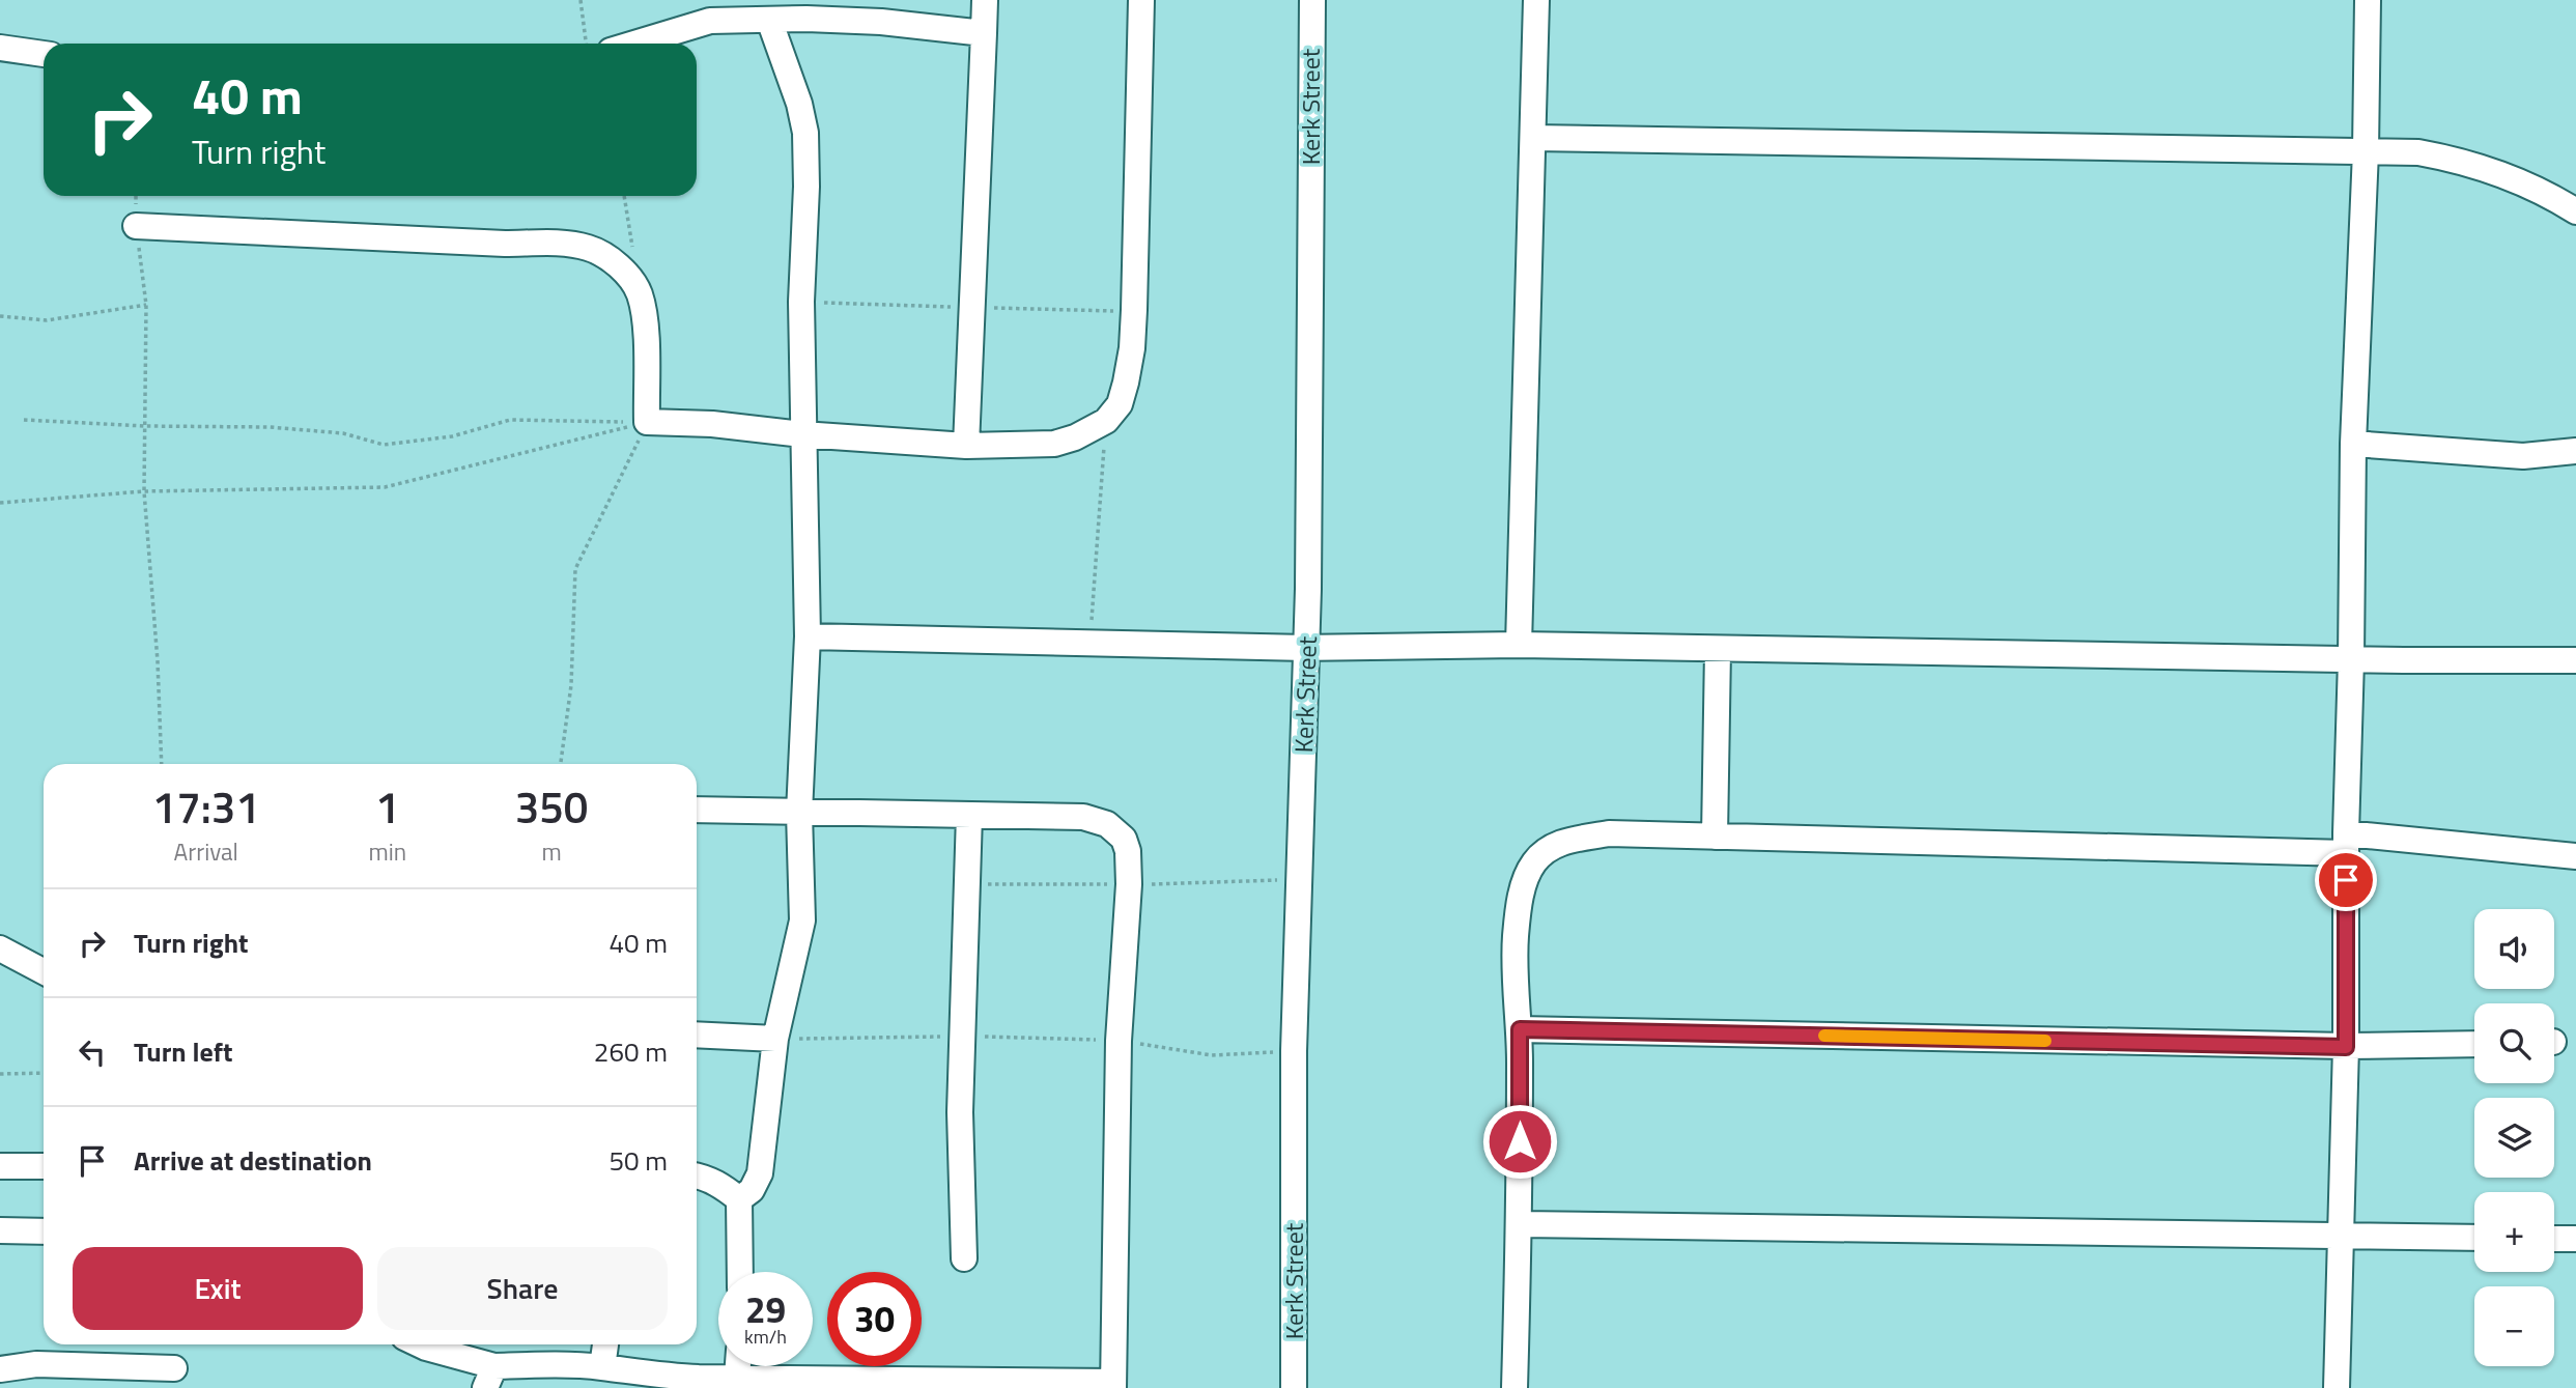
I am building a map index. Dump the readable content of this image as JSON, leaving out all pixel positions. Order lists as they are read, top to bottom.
{
  "streets": {
    "street": ["Kerk Street"]
  },
  "page": {
    "turn": ["40 m", "Turn right"],
    "eta": [
      "17:31",
      "Arrival",
      "1",
      "min",
      "350",
      "m"
    ],
    "list": [
      {
        "name": "Turn right",
        "value": "40 m"
      },
      {
        "name": "Turn left",
        "value": "260 m"
      },
      {
        "name": "Arrive at destination",
        "value": "50 m"
      }
    ],
    "map_buttons": ["+", "−"],
    "buttons": ["Exit", "Share"],
    "speed": "29 km/h",
    "limit": "30"
  }
}
